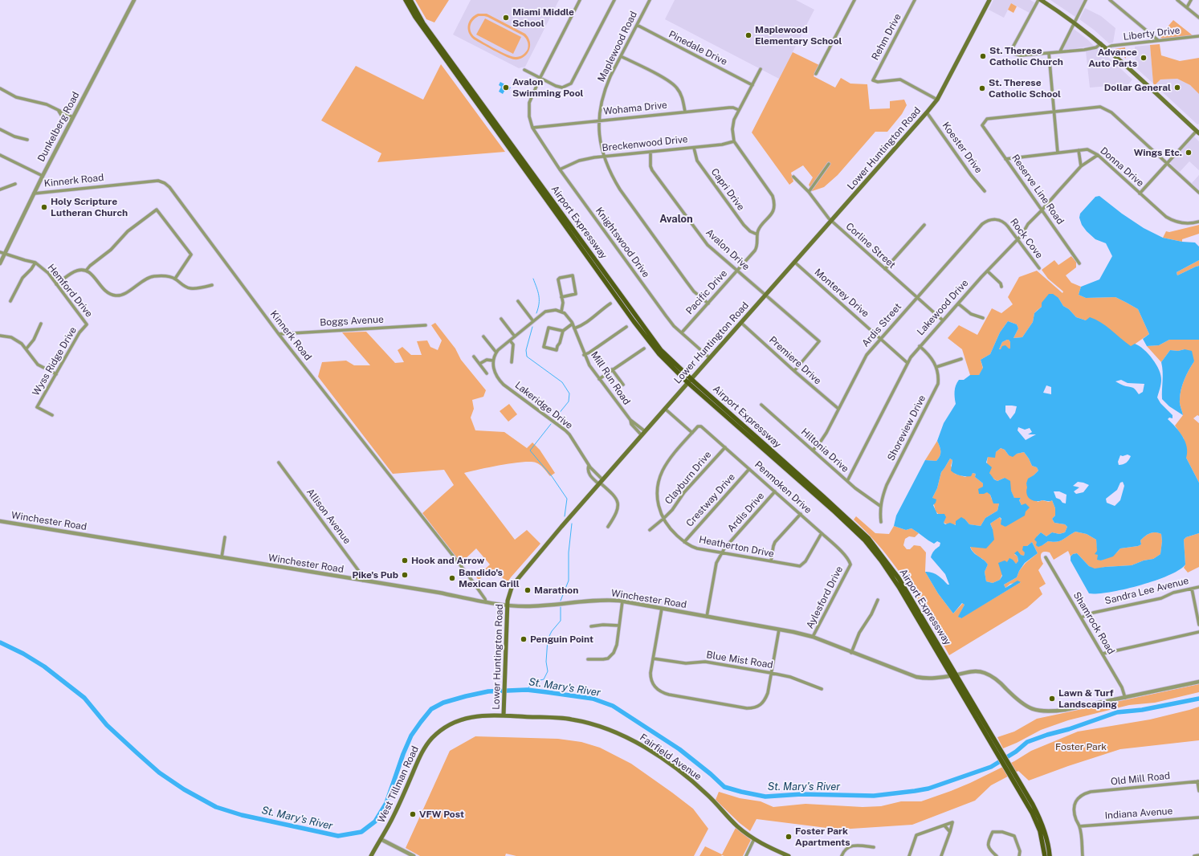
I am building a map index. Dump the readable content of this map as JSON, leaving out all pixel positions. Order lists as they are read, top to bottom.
{
  "streets": {
    "main road": [
      "Lower Huntington Road",
      "Airport Expressway",
      "Fairfield Avenue",
      "West Tillman Road"
    ],
    "street": [
      "Liberty Drive",
      "Rehm Drive",
      "Maplewood Road",
      "Pinedale Drive",
      "Wohama Drive",
      "Dunkelberg Road",
      "Breckenwood Drive",
      "Koester Drive",
      "Donna Drive",
      "Kinnerk Road",
      "Capri Drive",
      "Reserve Line Road",
      "Rock Cove",
      "Knightswood Drive",
      "Corline Street",
      "Avalon Drive",
      "Hemford Drive",
      "Pacific Drive",
      "Monterey Drive",
      "Lakewood Drive",
      "Boggs Avenue",
      "Ardis Street",
      "Premiere Drive",
      "Wyss Ridge Drive",
      "Mill Run Road",
      "Lakeridge Drive",
      "Shoreview Drive",
      "Hiltonia Drive",
      "Clayburn Drive",
      "Penmoken Drive",
      "Crestway Drive",
      "Ardis Drive",
      "Allison Avenue",
      "Winchester Road",
      "Heatherton Drive",
      "Sandra Lee Avenue",
      "Aylesford Drive",
      "Shamrock Road",
      "Blue Mist Road",
      "Old Mill Road",
      "Indiana Avenue"
    ]
  },
  "crossings": [
    ["Rehm Drive", "Lower Huntington Road"],
    ["Maplewood Road", "Pinedale Drive"],
    ["Maplewood Road", "Wohama Drive"],
    ["Maplewood Road", "Breckenwood Drive"],
    ["Maplewood Road", "Pacific Drive"],
    ["Wohama Drive", "Knightswood Drive"],
    ["Dunkelberg Road", "Kinnerk Road"],
    ["Dunkelberg Road", "Hemford Drive"],
    ["Breckenwood Drive", "Capri Drive"],
    ["Breckenwood Drive", "Knightswood Drive"],
    ["Breckenwood Drive", "Avalon Drive"],
    ["Breckenwood Drive", "Pacific Drive"],
    ["Koester Drive", "Lower Huntington Road"],
    ["Lower Huntington Road", "Airport Expressway"],
    ["Lower Huntington Road", "Knightswood Drive"],
    ["Lower Huntington Road", "Corline Street"],
    ["Lower Huntington Road", "Avalon Drive"],
    ["Lower Huntington Road", "Monterey Drive"],
    ["Lower Huntington Road", "Premiere Drive"],
    ["Lower Huntington Road", "Mill Run Road"],
    ["Lower Huntington Road", "Lakeridge Drive"],
    ["Lower Huntington Road", "Winchester Road"],
    ["Lower Huntington Road", "Fairfield Avenue"],
    ["Lower Huntington Road", "West Tillman Road"],
    ["Donna Drive", "Reserve Line Road"],
    ["Donna Drive", "Lakewood Drive"],
    ["Kinnerk Road", "Boggs Avenue"],
    ["Kinnerk Road", "Winchester Road"],
    ["Capri Drive", "Pacific Drive"],
    ["Reserve Line Road", "Lakewood Drive"],
    ["Airport Expressway", "Winchester Road"],
    ["Rock Cove", "Lakewood Drive"],
    ["Rock Cove", "Ardis Street"],
    ["Knightswood Drive", "Pacific Drive"],
    ["Corline Street", "Lakewood Drive"],
    ["Corline Street", "Ardis Street"],
    ["Avalon Drive", "Pacific Drive"],
    ["Avalon Drive", "Premiere Drive"],
    ["Hemford Drive", "Wyss Ridge Drive"],
    ["Monterey Drive", "Lakewood Drive"],
    ["Monterey Drive", "Ardis Street"],
    ["Lakewood Drive", "Shoreview Drive"],
    ["Lakewood Drive", "Hiltonia Drive"],
    ["Ardis Street", "Premiere Drive"],
    ["Ardis Street", "Hiltonia Drive"],
    ["Shoreview Drive", "Hiltonia Drive"],
    ["Clayburn Drive", "Penmoken Drive"],
    ["Clayburn Drive", "Heatherton Drive"],
    ["Penmoken Drive", "Crestway Drive"],
    ["Penmoken Drive", "Ardis Drive"],
    ["Penmoken Drive", "Heatherton Drive"],
    ["Penmoken Drive", "Aylesford Drive"],
    ["Crestway Drive", "Heatherton Drive"],
    ["Ardis Drive", "Winchester Road"],
    ["Ardis Drive", "Heatherton Drive"],
    ["Allison Avenue", "Winchester Road"],
    ["Winchester Road", "Aylesford Drive"],
    ["Winchester Road", "Shamrock Road"],
    ["Sandra Lee Avenue", "Shamrock Road"],
    ["Fairfield Avenue", "West Tillman Road"],
    ["Old Mill Road", "Indiana Avenue"]
  ],
  "districts": ["Avalon"],
  "water": ["St. Mary's River"],
  "parks": ["Foster Park"],
  "places": [
    "Miami Middle School",
    "Maplewood Elementary School",
    "St. Therese Catholic Church",
    "Advance Auto Parts",
    "Avalon Swimming Pool",
    "Dollar General",
    "St. Therese Catholic School",
    "Wings Etc.",
    "Holy Scripture Lutheran Church",
    "Hook and Arrow",
    "Pike's Pub",
    "Bandido's Mexican Grill",
    "Marathon",
    "Penguin Point",
    "Lawn & Turf Landscaping",
    "VFW Post",
    "Foster Park Apartments"
  ]
}
